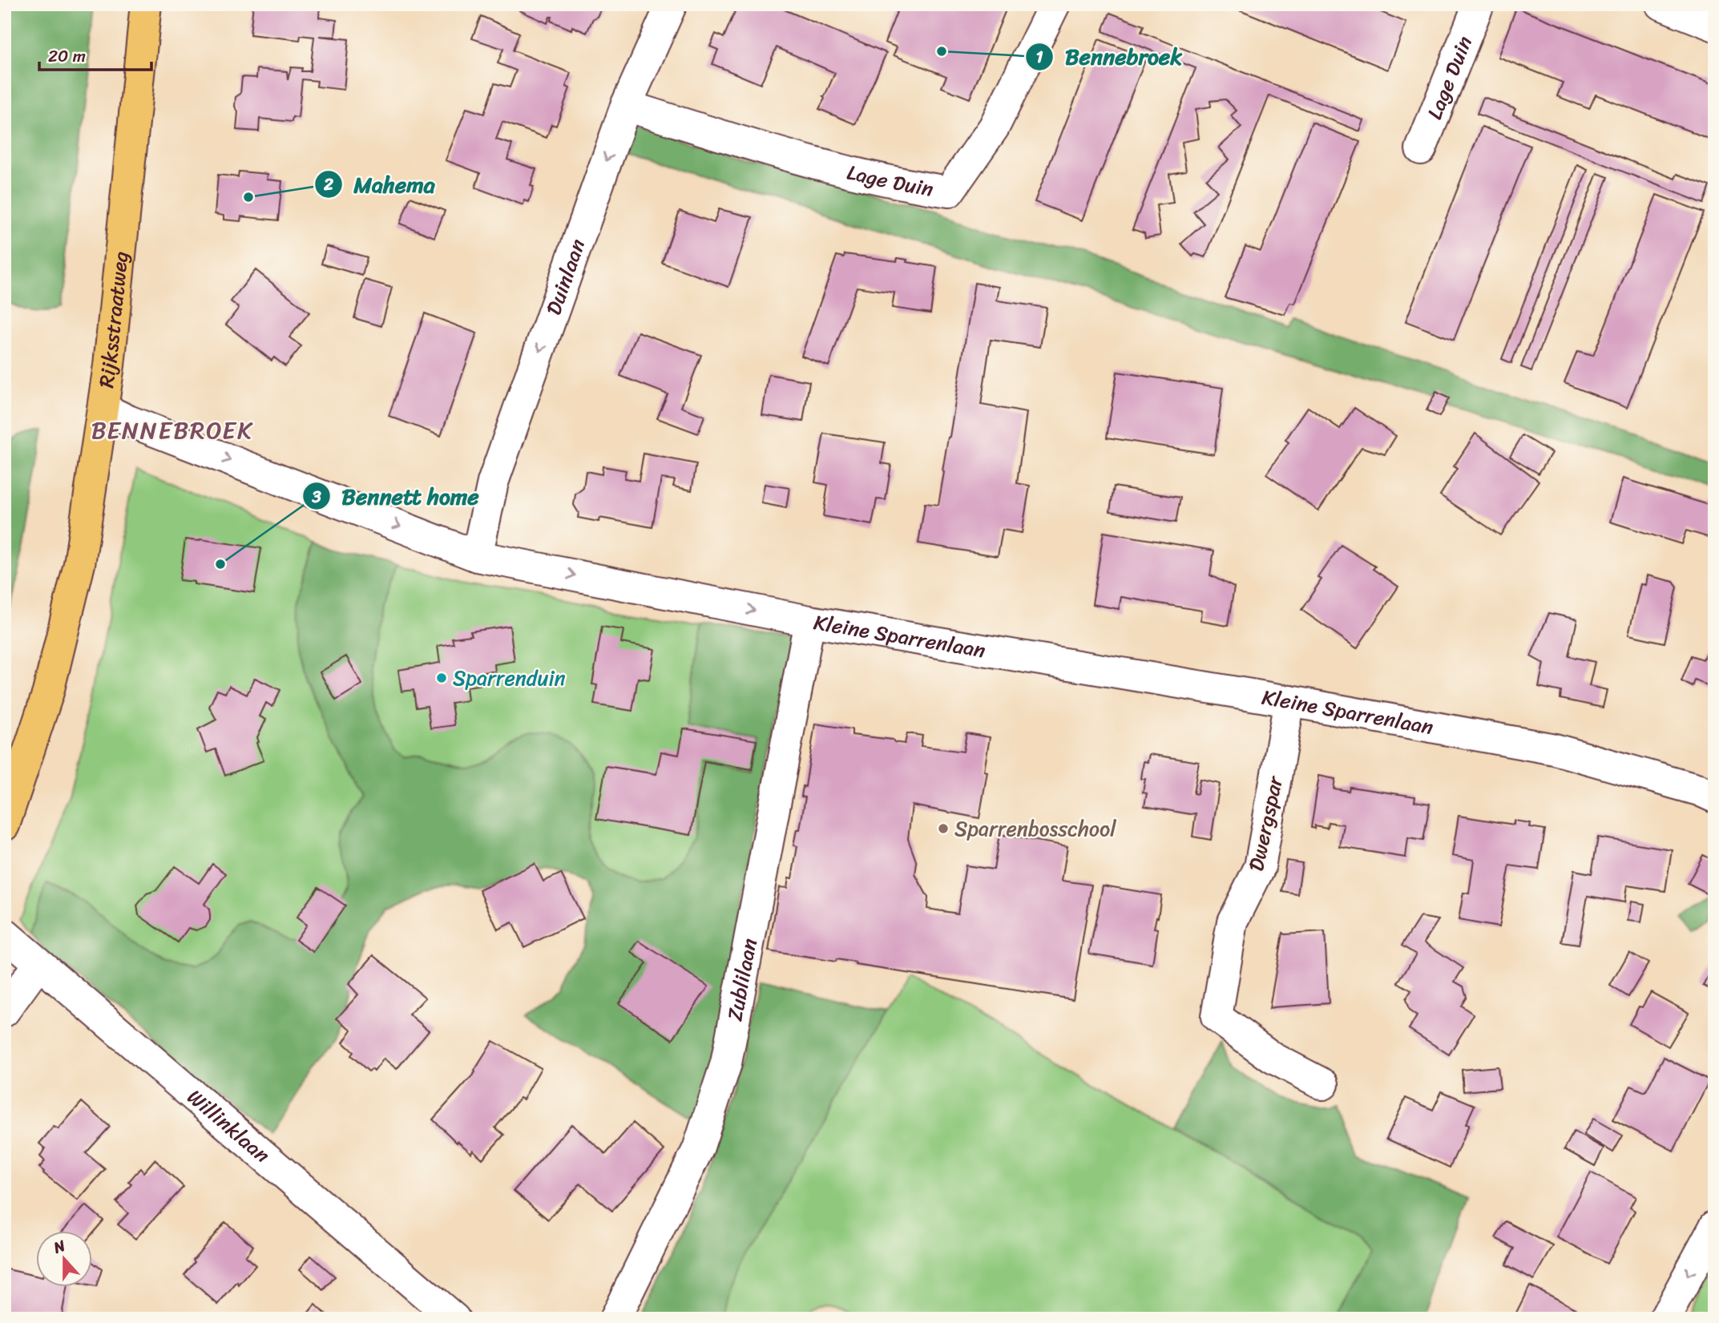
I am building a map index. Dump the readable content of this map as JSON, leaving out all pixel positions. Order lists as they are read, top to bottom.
{
  "streets": {
    "main road": ["Rijksstraatweg"],
    "street": [
      "Lage Duin",
      "Duinlaan",
      "Kleine Sparrenlaan",
      "Dwergspar",
      "Zublilaan",
      "Willinklaan"
    ]
  },
  "crossings": [
    ["Lage Duin", "Duinlaan"],
    ["Duinlaan", "Kleine Sparrenlaan"],
    ["Rijksstraatweg", "Kleine Sparrenlaan"],
    ["Kleine Sparrenlaan", "Dwergspar"],
    ["Kleine Sparrenlaan", "Zublilaan"]
  ],
  "one_way": ["Duinlaan", "Kleine Sparrenlaan"],
  "districts": ["BENNEBROEK"],
  "places": [
    "Bennebroek",
    "Mahema",
    "Bennett home",
    "Sparrenduin",
    "Sparrenbosschool"
  ],
  "scale_bar": "20 m",
  "north": "top"
}
